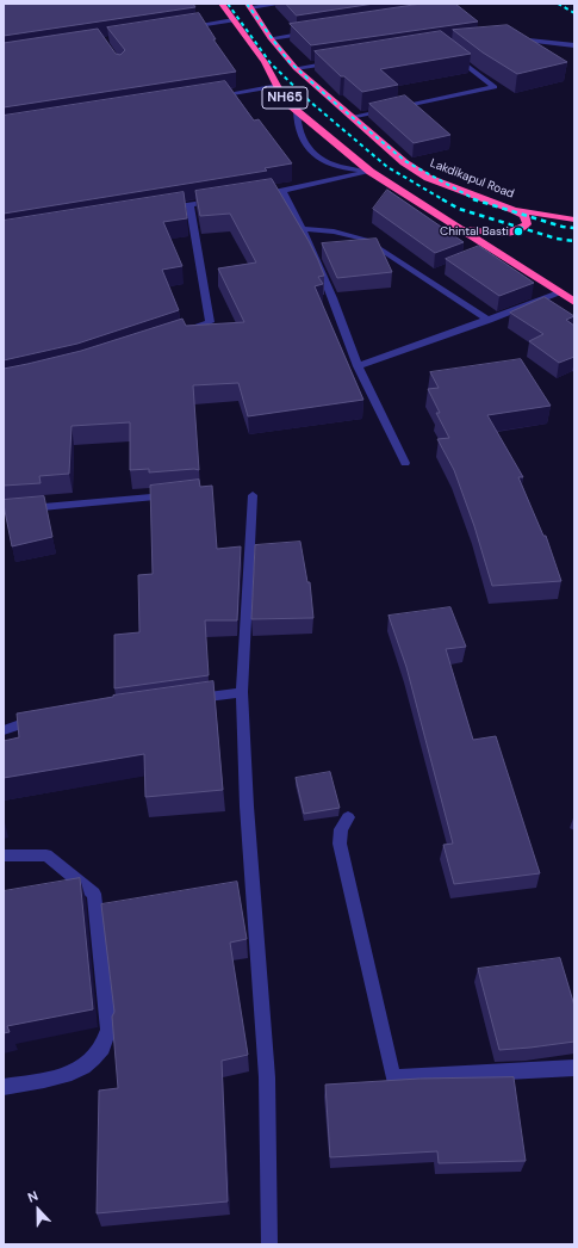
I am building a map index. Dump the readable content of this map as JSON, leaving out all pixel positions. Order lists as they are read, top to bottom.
{
  "streets": {
    "highway": ["NH65", "Lakdikapul Road"]
  },
  "crossings": [
    ["NH65", "Lakdikapul Road"]
  ],
  "places": ["Chintal Basti"],
  "north": "top"
}
